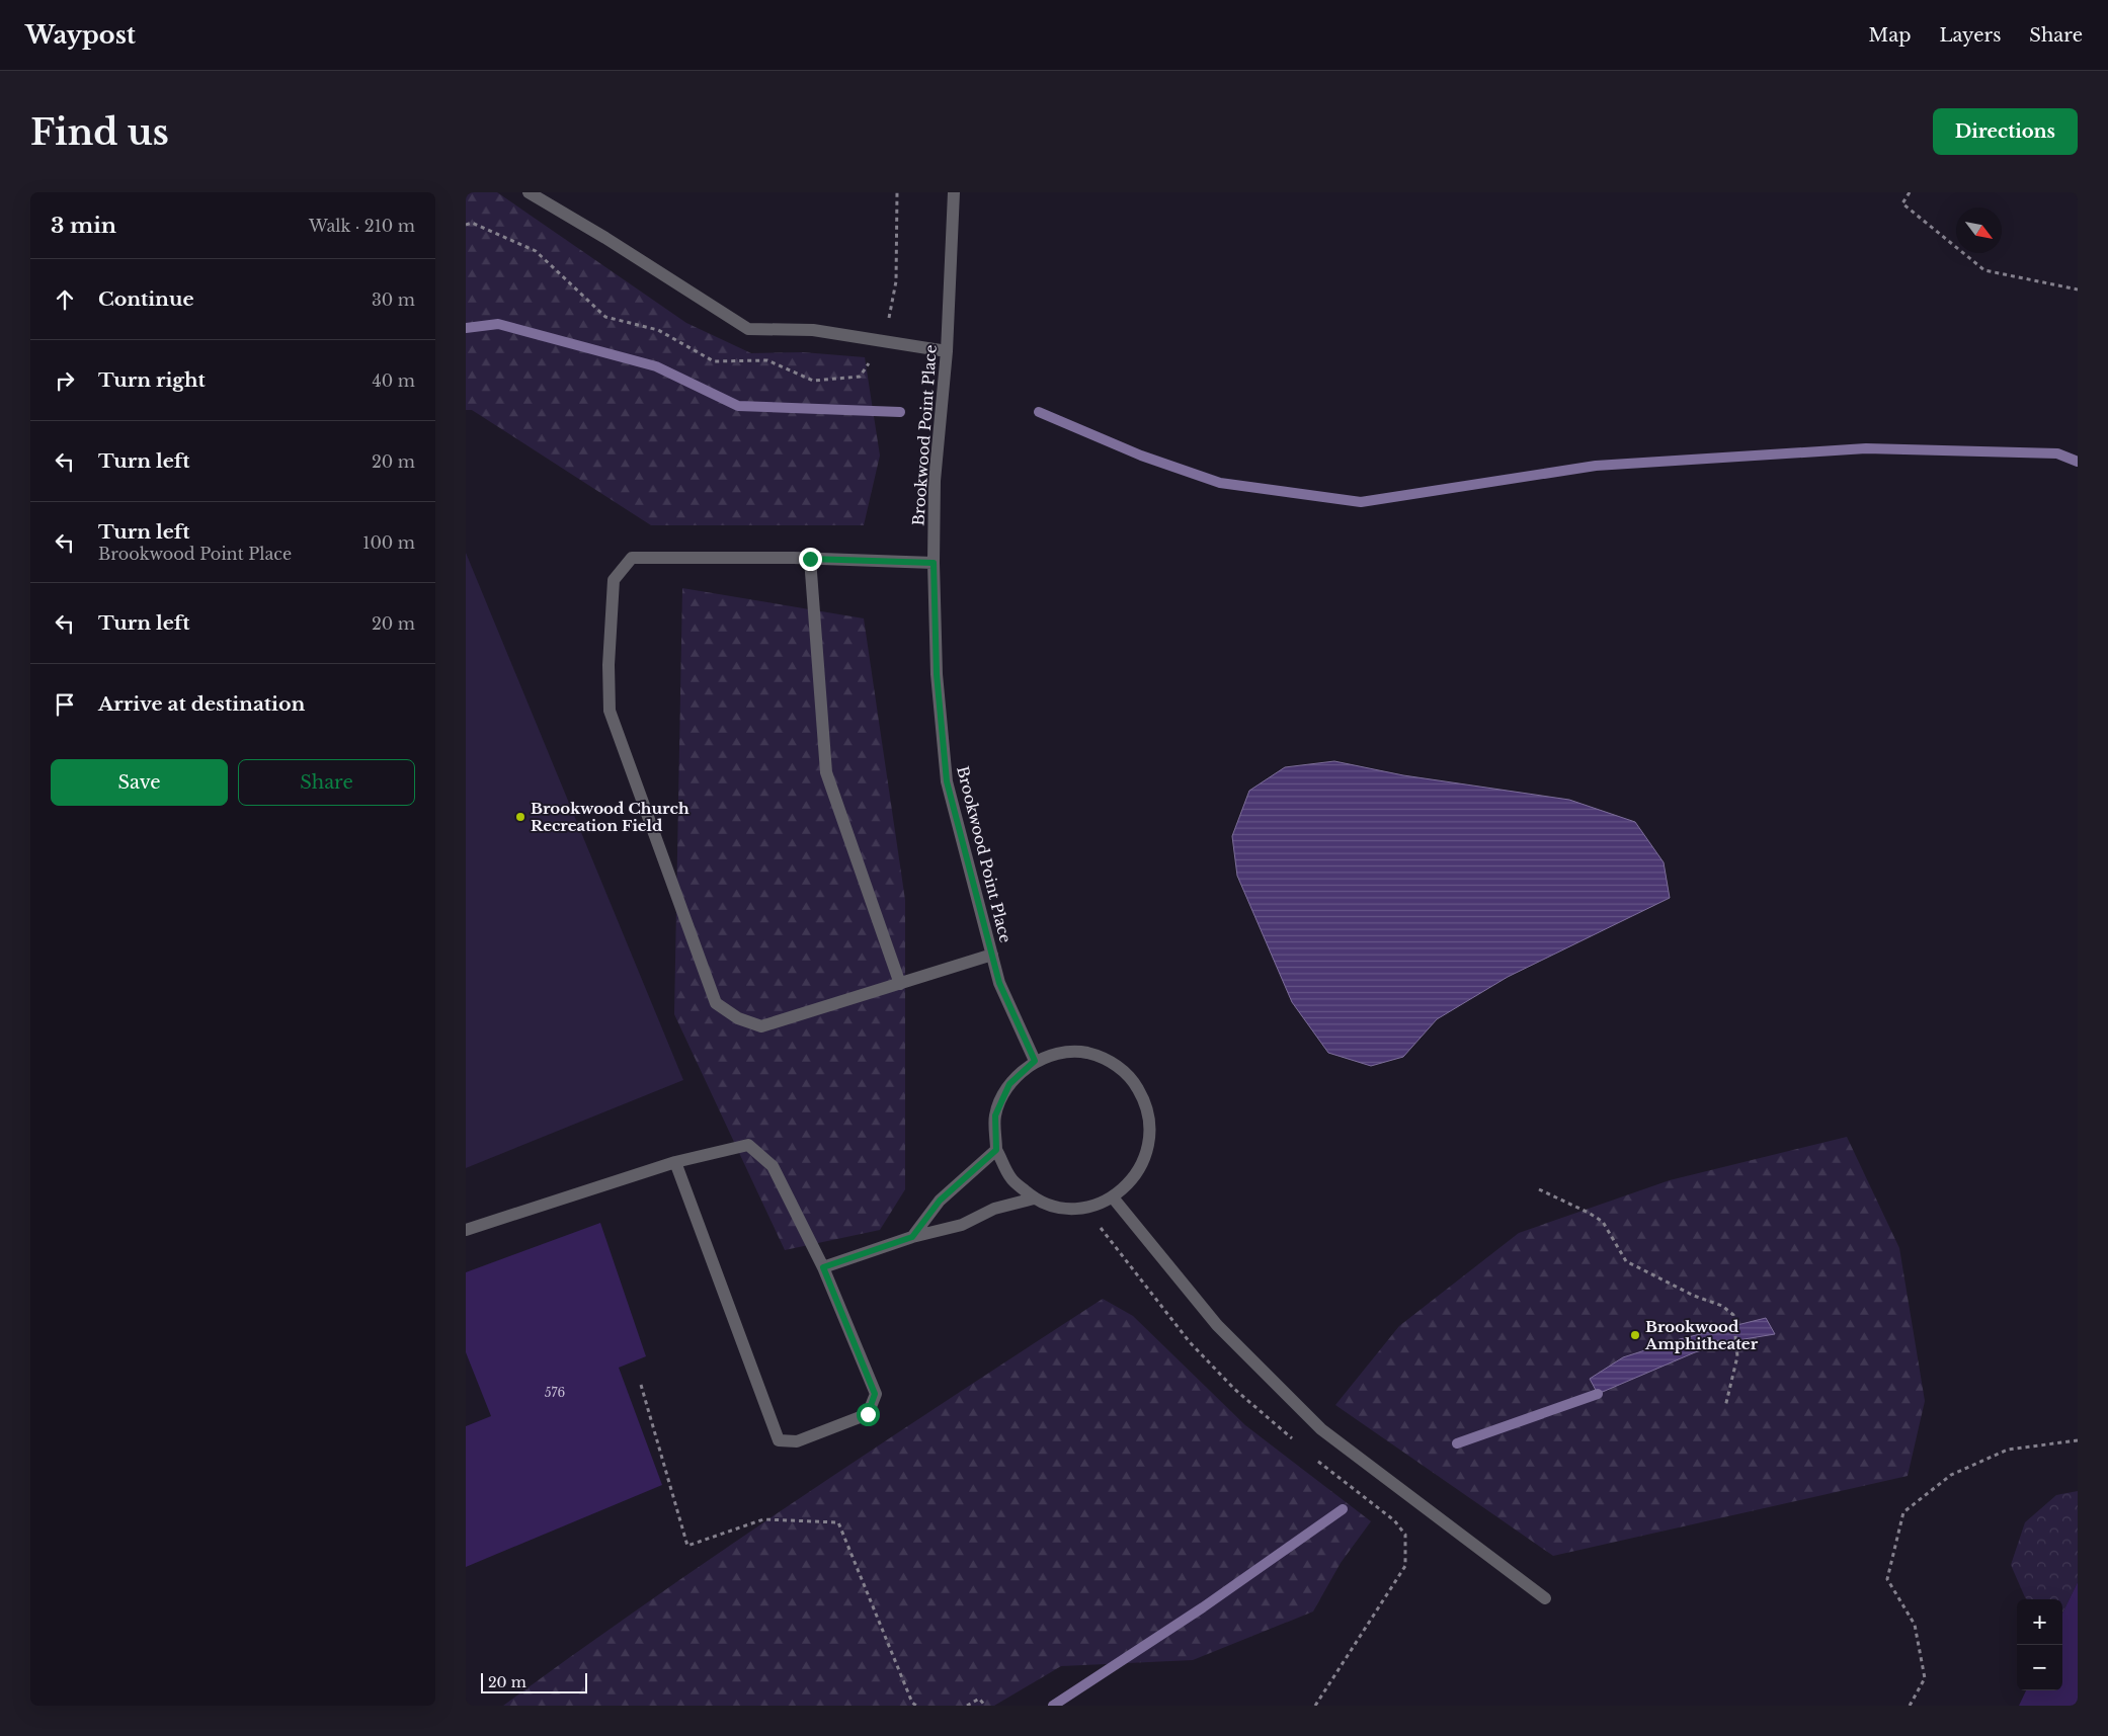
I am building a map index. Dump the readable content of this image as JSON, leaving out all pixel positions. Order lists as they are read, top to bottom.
{
  "streets": {
    "street": ["Brookwood Point Place"]
  },
  "places": ["Brookwood Church Recreation Field", "Brookwood Amphitheater"],
  "house_numbers": ["576"],
  "scale_bar": "20 m",
  "north": "bottom right",
  "page": {
    "header": "Waypost",
    "nav": ["Map", "Layers", "Share"],
    "buttons": [
      "Directions",
      ["Save", "Share"]
    ],
    "title": "Find us",
    "heading": ["3 min", "Walk · 210 m"],
    "list": [
      ["Continue", "30 m"],
      ["Turn right", "40 m"],
      ["Turn left", "20 m"],
      ["Turn left", "Brookwood Point Place", "100 m"],
      ["Turn left", "20 m"],
      "Arrive at destination"
    ],
    "map_buttons": ["+", "−"],
    "scale": "20 m"
  }
}
